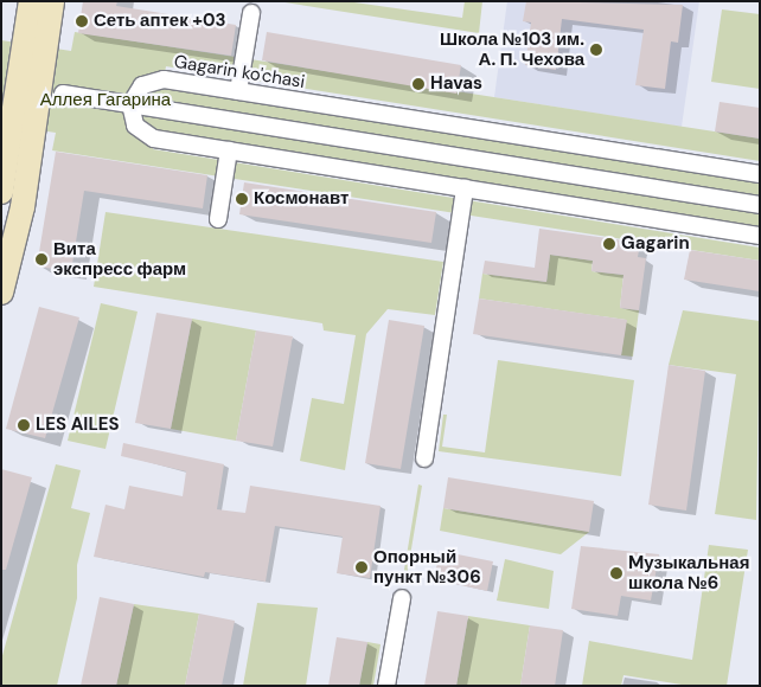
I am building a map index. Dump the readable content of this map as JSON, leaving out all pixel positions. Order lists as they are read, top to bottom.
{
  "streets": {
    "street": ["Gagarin ko'chasi"]
  },
  "parks": ["Аллея Гагарина"],
  "places": [
    "Сеть аптек +03",
    "Школа №103 им. А. П. Чехова",
    "Havas",
    "Космонавт",
    "Gagarin",
    "Вита экспресс фарм",
    "LES AILES",
    "Опорный пункт №306",
    "Mузыкальная школа №6"
  ]
}
